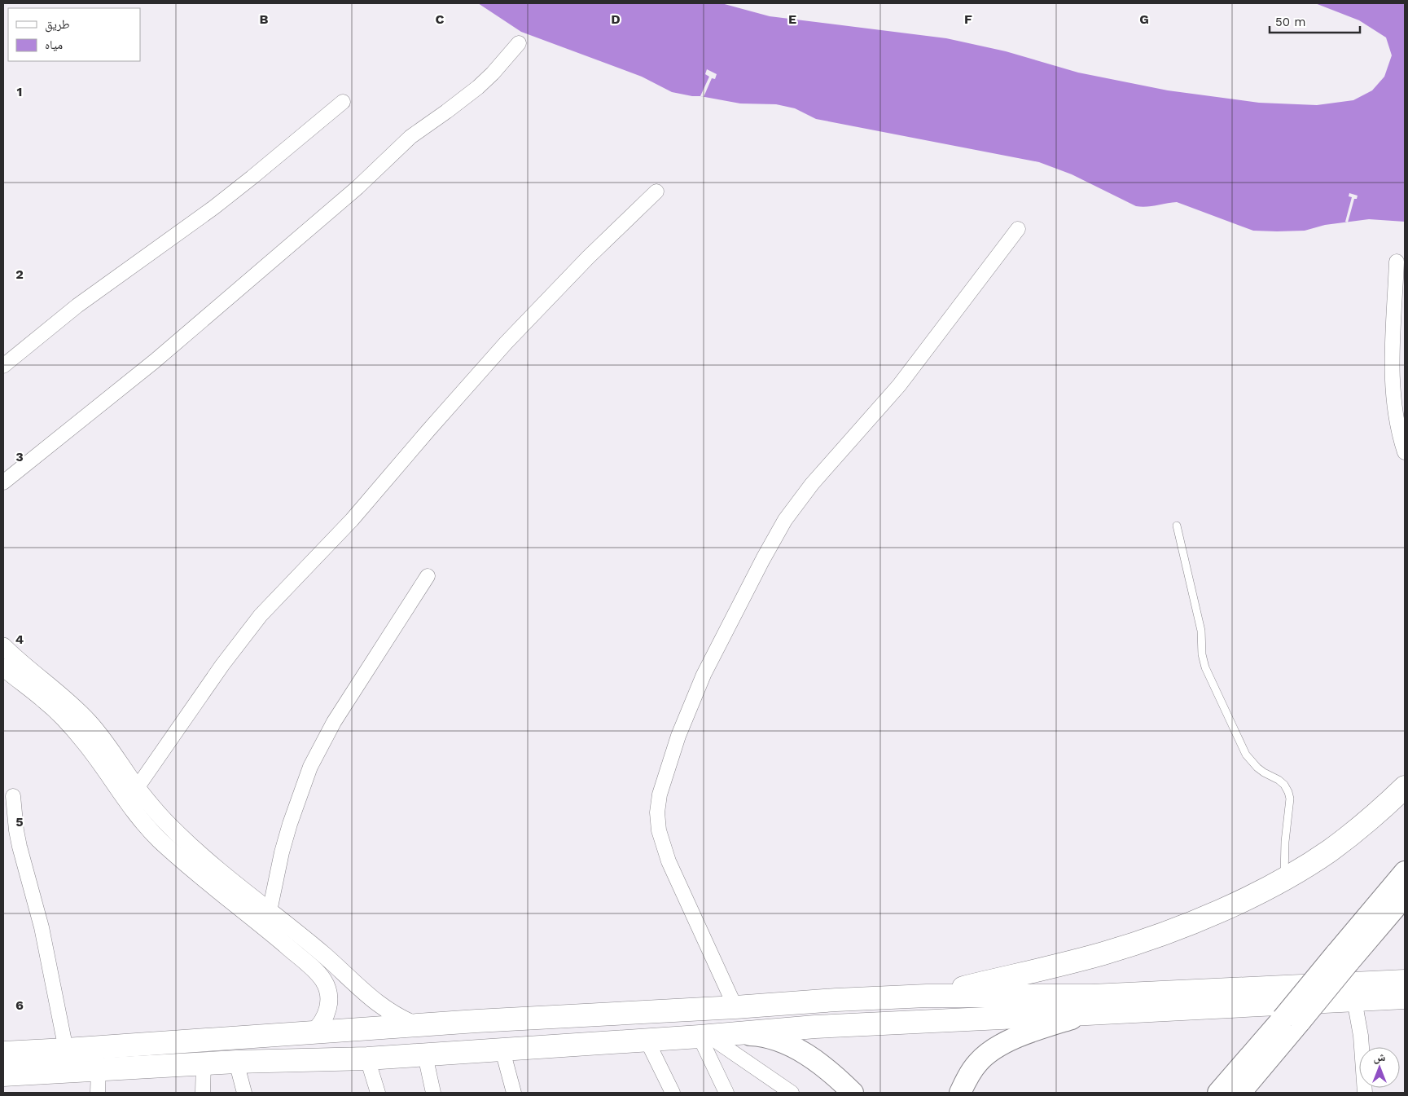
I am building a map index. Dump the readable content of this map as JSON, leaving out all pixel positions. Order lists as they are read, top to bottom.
{
  "legend": ["طريق", "مياه"],
  "scale_bar": "50 m",
  "north": "top",
  "grid": {
    "columns": [
      "B",
      "C",
      "D",
      "E",
      "F",
      "G"
    ],
    "rows": [
      "1",
      "2",
      "3",
      "4",
      "5",
      "6"
    ]
  }
}
